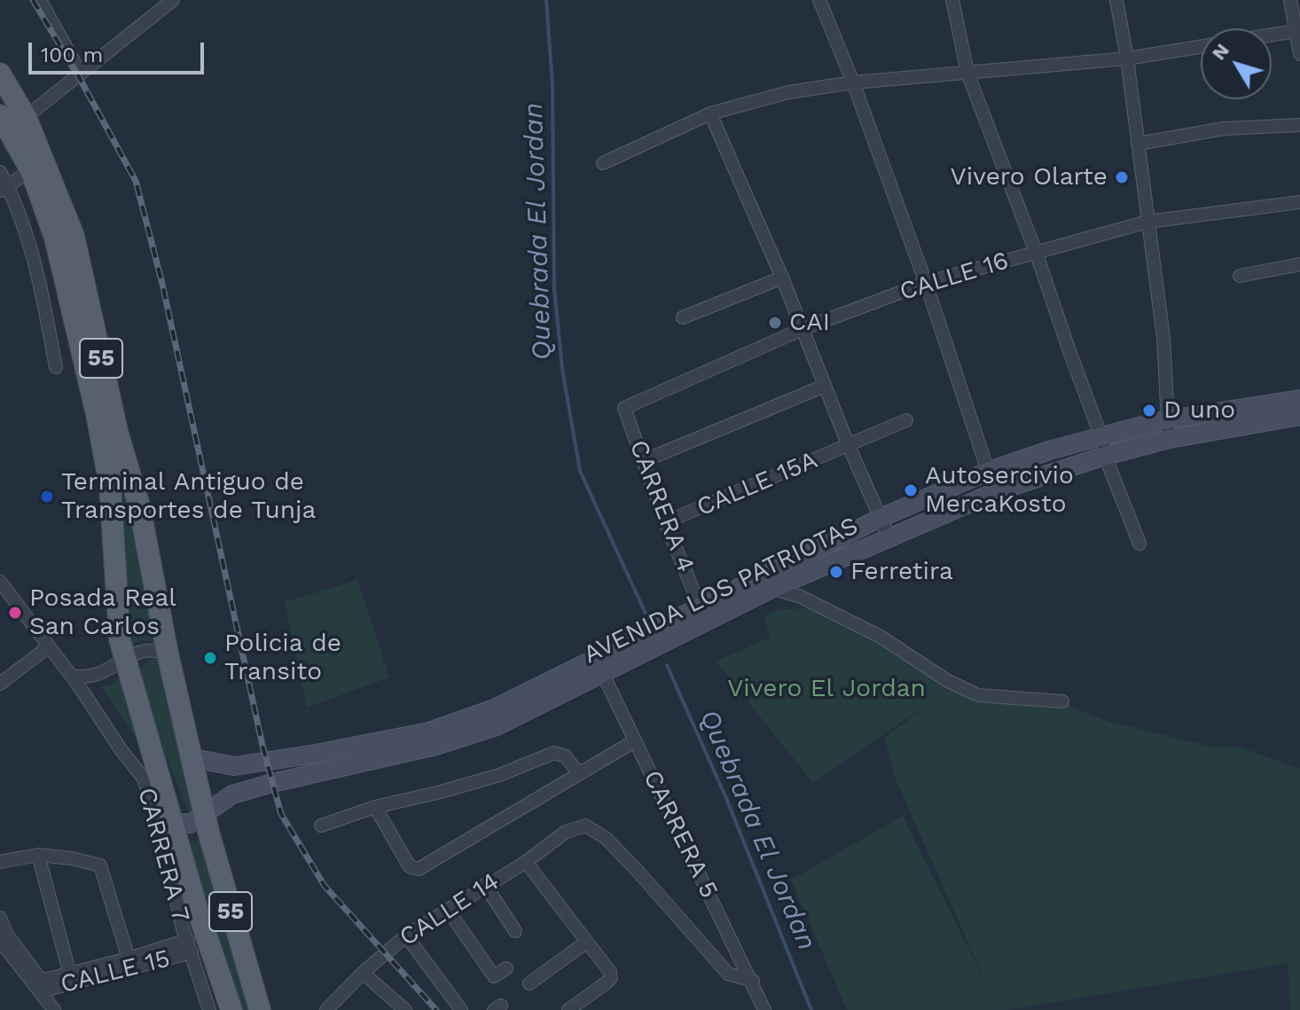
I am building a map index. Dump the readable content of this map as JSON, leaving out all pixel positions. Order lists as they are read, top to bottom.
{
  "streets": {
    "main road": ["55", "AVENIDA LOS PATRIOTAS"],
    "street": [
      "CALLE 16",
      "CALLE 15A",
      "CARRERA 4",
      "CARRERA 5",
      "CARRERA 7",
      "CALLE 14",
      "CALLE 15"
    ]
  },
  "crossings": [
    ["CALLE 16", "CARRERA 4"],
    ["55", "AVENIDA LOS PATRIOTAS"],
    ["55", "CARRERA 7"],
    ["CALLE 15A", "CARRERA 4"],
    ["CARRERA 4", "AVENIDA LOS PATRIOTAS"],
    ["AVENIDA LOS PATRIOTAS", "CARRERA 5"],
    ["AVENIDA LOS PATRIOTAS", "CARRERA 7"],
    ["CARRERA 5", "CALLE 14"],
    ["CARRERA 7", "CALLE 15"]
  ],
  "water": ["Quebrada El Jordan"],
  "parks": ["Vivero El Jordan"],
  "places": [
    "Vivero Olarte",
    "CAI",
    "D uno",
    "Autosercivio MercaKosto",
    "Terminal Antiguo de Transportes de Tunja",
    "Ferretira",
    "Posada Real San Carlos",
    "Policia de Transito"
  ],
  "scale_bar": "100 m",
  "north": "top left"
}
